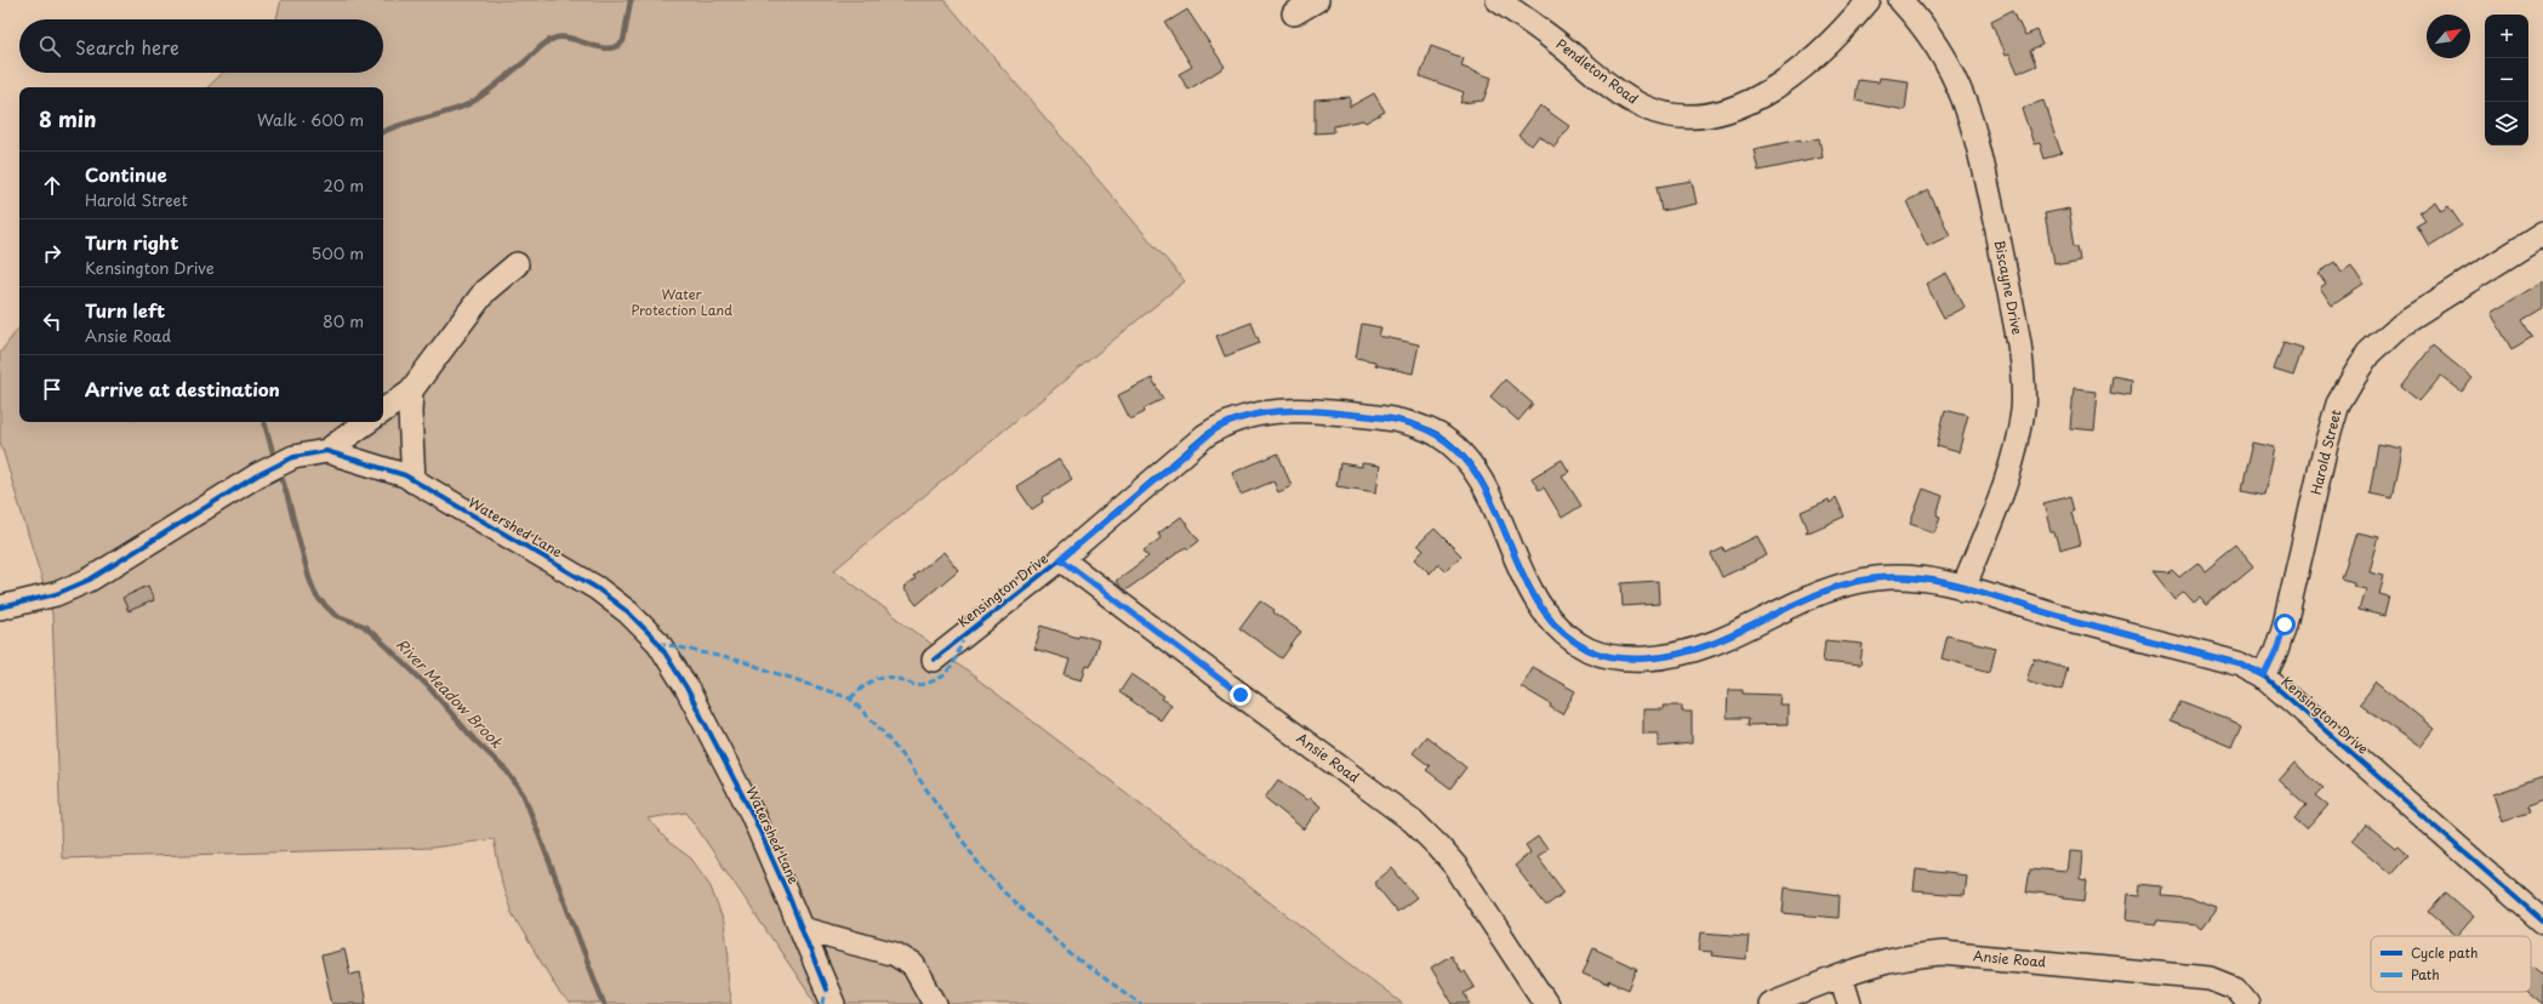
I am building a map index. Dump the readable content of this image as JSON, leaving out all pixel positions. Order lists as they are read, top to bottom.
{
  "streets": {
    "street": [
      "Pendleton Road",
      "Biscayne Drive",
      "Harold Street",
      "Watershed Lane",
      "Kensington Drive",
      "Ansie Road"
    ]
  },
  "crossings": [
    ["Biscayne Drive", "Kensington Drive"],
    ["Harold Street", "Kensington Drive"],
    ["Kensington Drive", "Ansie Road"]
  ],
  "water": ["River Meadow Brook"],
  "parks": ["Water Protection Land"],
  "legend": ["Cycle path", "Path"],
  "north": "top right",
  "page": {
    "map_buttons": ["+", "−"],
    "search": "Search here",
    "heading": ["8 min", "Walk · 600 m"],
    "list": [
      ["Continue", "Harold Street", "20 m"],
      ["Turn right", "Kensington Drive", "500 m"],
      ["Turn left", "Ansie Road", "80 m"],
      "Arrive at destination"
    ]
  }
}
